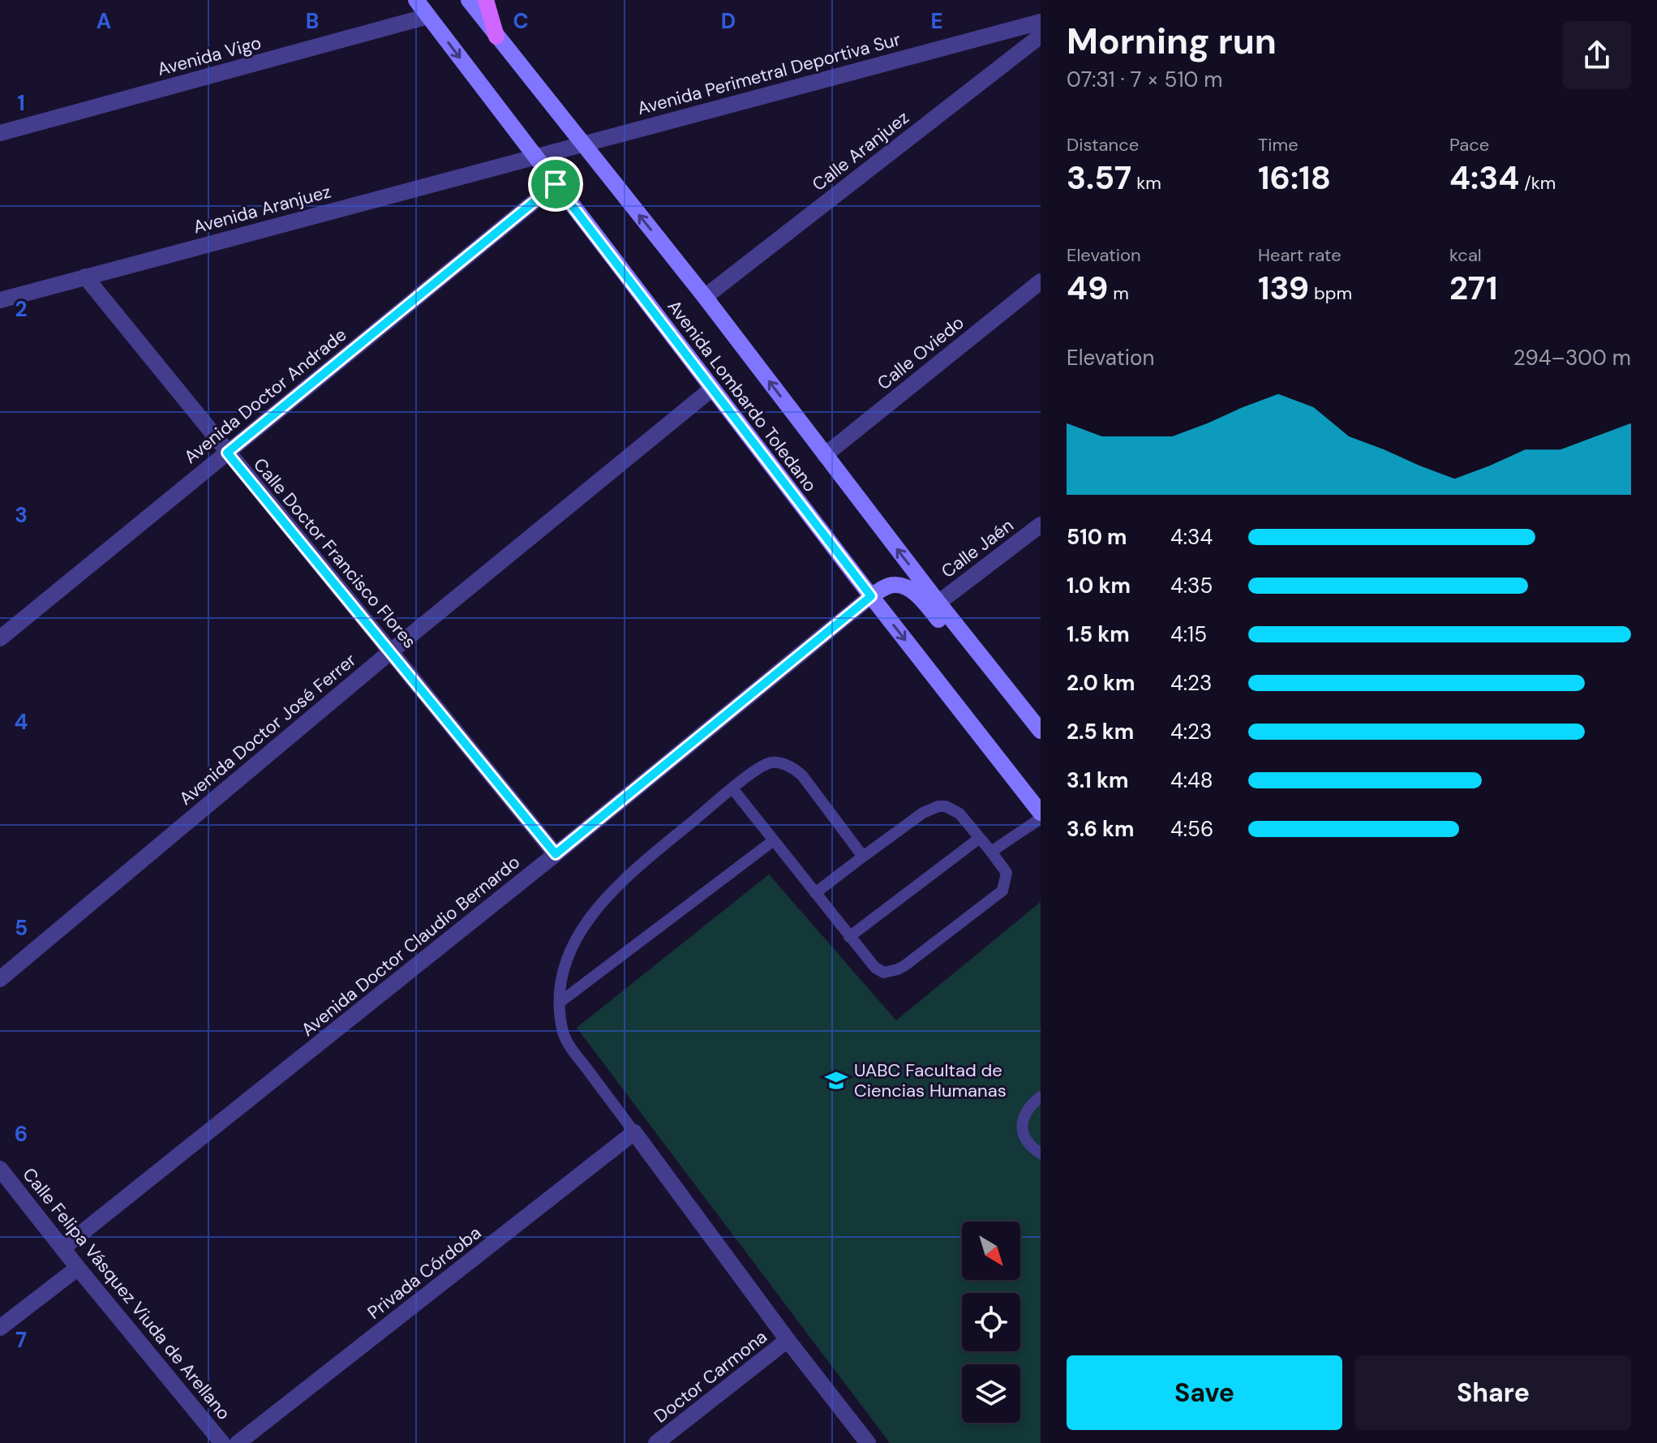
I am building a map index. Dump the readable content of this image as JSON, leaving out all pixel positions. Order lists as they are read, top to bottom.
{
  "streets": {
    "main road": ["Avenida Lombardo Toledano"],
    "street": [
      "Avenida Vigo",
      "Avenida Perimetral Deportiva Sur",
      "Calle Aranjuez",
      "Avenida Aranjuez",
      "Calle Oviedo",
      "Avenida Doctor Andrade",
      "Calle Jaén",
      "Calle Doctor Francisco Flores",
      "Avenida Doctor José Ferrer",
      "Avenida Doctor Claudio Bernardo",
      "Privada Córdoba",
      "Calle Felipa Vásquez Viuda de Arellano",
      "Doctor Carmona"
    ]
  },
  "crossings": [
    ["Avenida Vigo", "Avenida Lombardo Toledano"],
    ["Avenida Perimetral Deportiva Sur", "Avenida Aranjuez"],
    ["Avenida Perimetral Deportiva Sur", "Avenida Lombardo Toledano"],
    ["Calle Aranjuez", "Avenida Lombardo Toledano"],
    ["Avenida Aranjuez", "Avenida Lombardo Toledano"],
    ["Avenida Aranjuez", "Calle Doctor Francisco Flores"],
    ["Calle Oviedo", "Avenida Lombardo Toledano"],
    ["Avenida Doctor Andrade", "Avenida Lombardo Toledano"],
    ["Avenida Doctor Andrade", "Calle Doctor Francisco Flores"],
    ["Avenida Lombardo Toledano", "Calle Jaén"],
    ["Avenida Lombardo Toledano", "Avenida Doctor José Ferrer"],
    ["Avenida Lombardo Toledano", "Avenida Doctor Claudio Bernardo"],
    ["Calle Doctor Francisco Flores", "Avenida Doctor José Ferrer"],
    ["Calle Doctor Francisco Flores", "Avenida Doctor Claudio Bernardo"],
    ["Avenida Doctor Claudio Bernardo", "Calle Felipa Vásquez Viuda de Arellano"]
  ],
  "places": {
    "school or university": ["UABC Facultad de Ciencias Humanas"]
  },
  "north": "bottom right",
  "page": {
    "heading": ["Morning run", "07:31 · 7 × 510 m"],
    "stats": [
      ["Distance", "3.57 km"],
      ["Time", "16:18"],
      ["Pace", "4:34 /km"],
      ["Elevation", "49 m"],
      ["Heart rate", "139 bpm"],
      ["kcal", "271"]
    ],
    "chart": ["Elevation", "294–300 m"],
    "list": [
      {
        "name": "510 m",
        "note": "4:34"
      },
      {
        "name": "1.0 km",
        "note": "4:35"
      },
      {
        "name": "1.5 km",
        "note": "4:15"
      },
      {
        "name": "2.0 km",
        "note": "4:23"
      },
      {
        "name": "2.5 km",
        "note": "4:23"
      },
      {
        "name": "3.1 km",
        "note": "4:48"
      },
      {
        "name": "3.6 km",
        "note": "4:56"
      }
    ],
    "buttons": ["Save", "Share"]
  },
  "grid": {
    "columns": [
      "A",
      "B",
      "C",
      "D",
      "E"
    ],
    "rows": [
      "1",
      "2",
      "3",
      "4",
      "5",
      "6",
      "7"
    ]
  }
}
